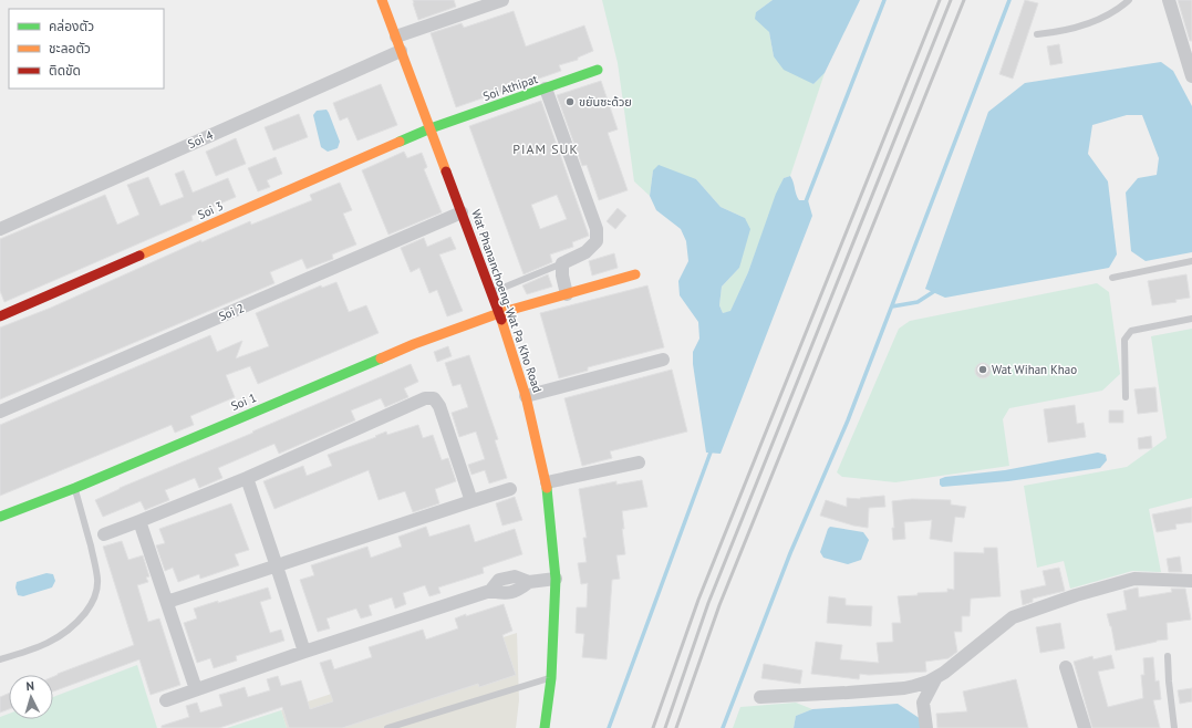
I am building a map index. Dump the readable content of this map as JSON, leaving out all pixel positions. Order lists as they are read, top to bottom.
{
  "streets": {
    "street": [
      "Soi Athipat",
      "Soi 4",
      "Soi 3",
      "Wat Phananchoeng-Wat Pa Kho Road",
      "Soi 2",
      "Soi 1"
    ]
  },
  "crossings": [
    ["Soi Athipat", "Soi 3"],
    ["Soi Athipat", "Wat Phananchoeng-Wat Pa Kho Road"],
    ["Soi 4", "Wat Phananchoeng-Wat Pa Kho Road"],
    ["Soi 3", "Wat Phananchoeng-Wat Pa Kho Road"],
    ["Wat Phananchoeng-Wat Pa Kho Road", "Soi 2"],
    ["Wat Phananchoeng-Wat Pa Kho Road", "Soi 1"]
  ],
  "districts": ["PIAM SUK"],
  "places": ["ขยันซะด้วย", "Wat Wihan Khao"],
  "legend": ["คล่องตัว", "ชะลอตัว", "ติดขัด"],
  "north": "top"
}
